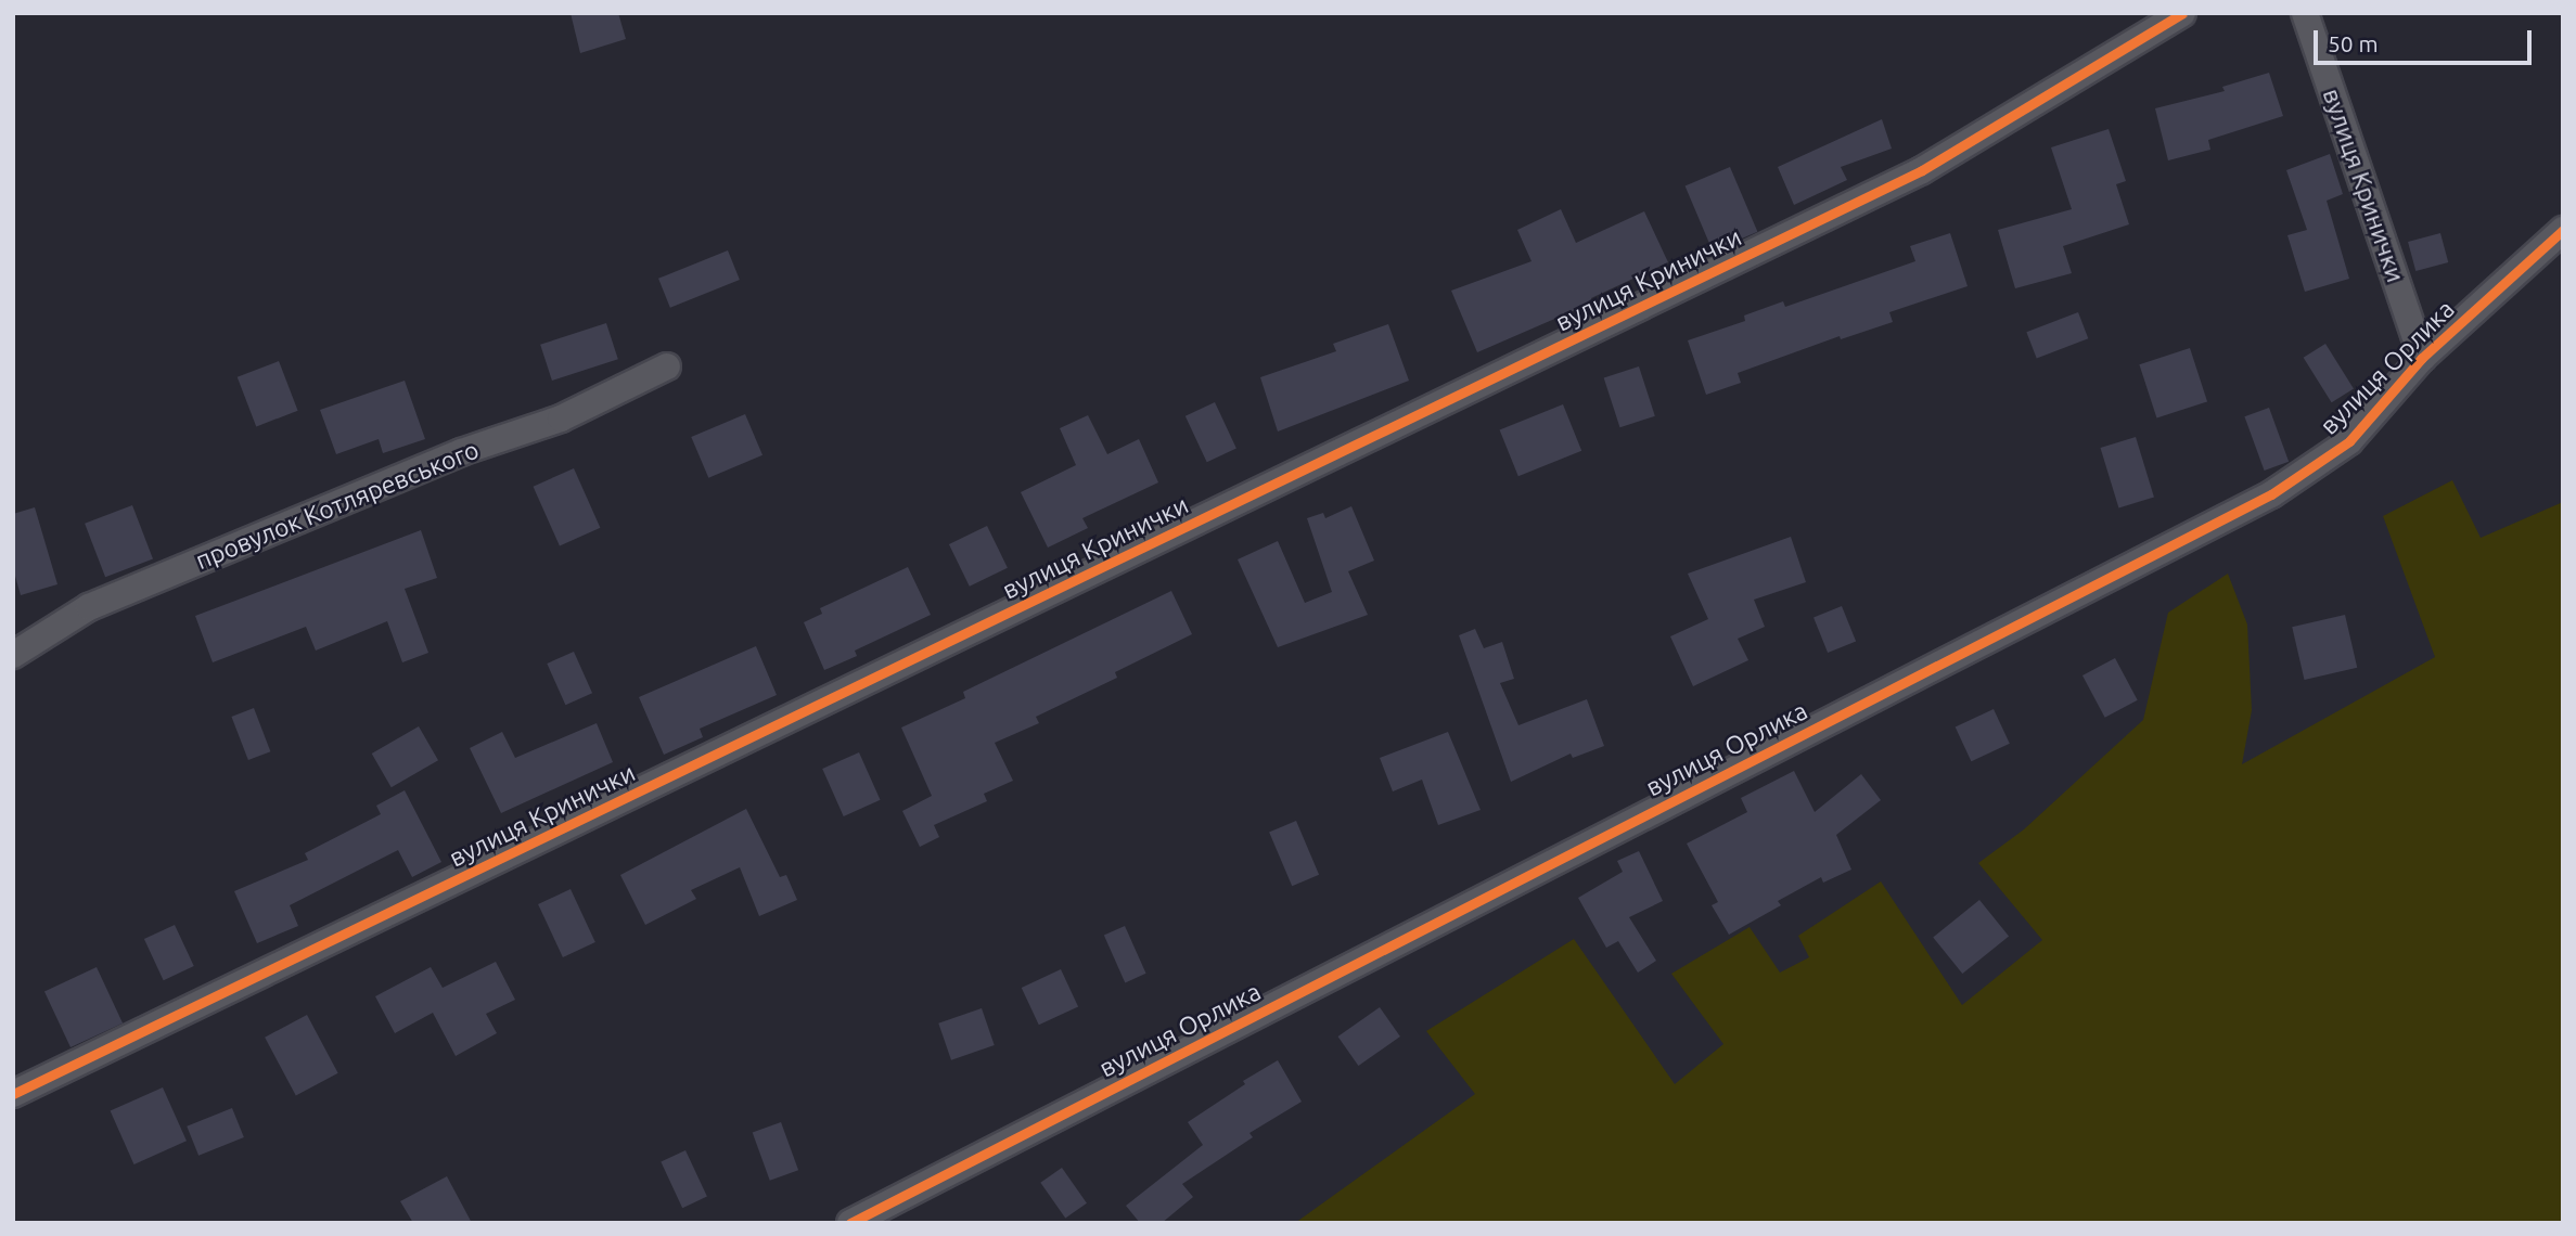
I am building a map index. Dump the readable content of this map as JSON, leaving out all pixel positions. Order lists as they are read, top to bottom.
{
  "streets": {
    "street": ["вулиця Кринички", "вулиця Орлика", "провулок Котляревського"]
  },
  "crossings": [
    ["вулиця Кринички", "вулиця Орлика"]
  ],
  "scale_bar": "50 m"
}
